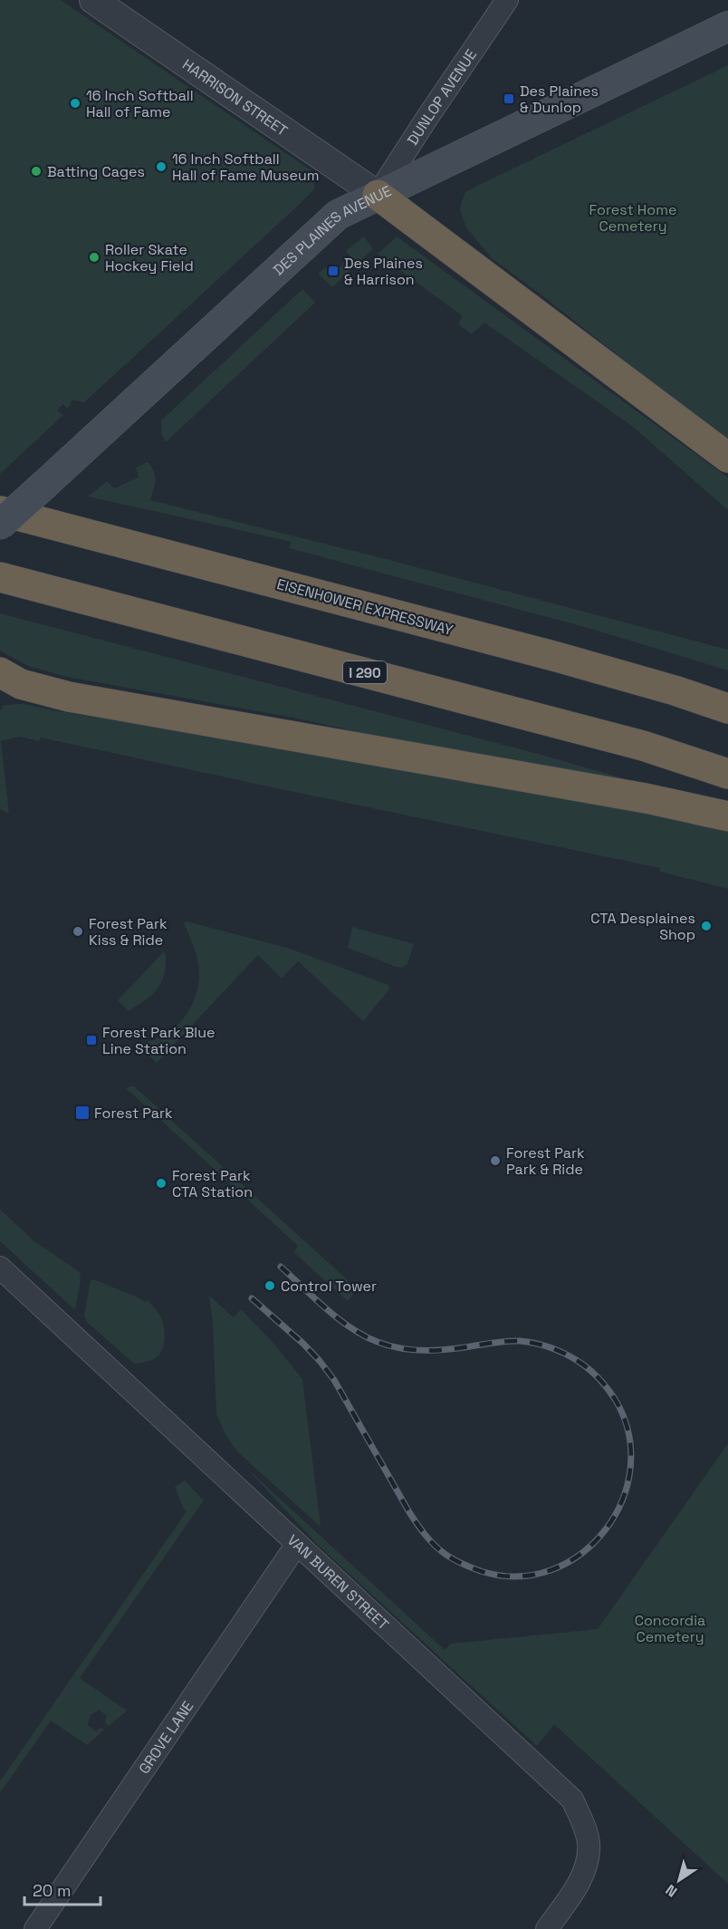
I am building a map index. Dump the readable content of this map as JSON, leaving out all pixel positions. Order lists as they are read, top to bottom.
{
  "streets": {
    "highway": ["EISENHOWER EXPRESSWAY", "I 290"],
    "main road": ["DES PLAINES AVENUE"],
    "street": [
      "DUNLOP AVENUE",
      "HARRISON STREET",
      "VAN BUREN STREET",
      "GROVE LANE"
    ]
  },
  "crossings": [
    ["DUNLOP AVENUE", "HARRISON STREET"],
    ["DUNLOP AVENUE", "DES PLAINES AVENUE"],
    ["HARRISON STREET", "DES PLAINES AVENUE"],
    ["VAN BUREN STREET", "GROVE LANE"]
  ],
  "parks": ["Forest Home Cemetery", "Concordia Cemetery"],
  "places": {
    "transit": [
      "Des Plaines & Dunlop",
      "Des Plaines & Harrison",
      "Forest Park Blue Line Station",
      "Forest Park"
    ],
    "other": [
      "16 Inch Softball Hall of Fame",
      "16 Inch Softball Hall of Fame Museum",
      "Batting Cages",
      "Roller Skate Hockey Field",
      "CTA Desplaines Shop",
      "Forest Park Kiss & Ride",
      "Forest Park Park & Ride",
      "Forest Park CTA Station",
      "Control Tower"
    ]
  },
  "scale_bar": "20 m",
  "north": "bottom left"
}
